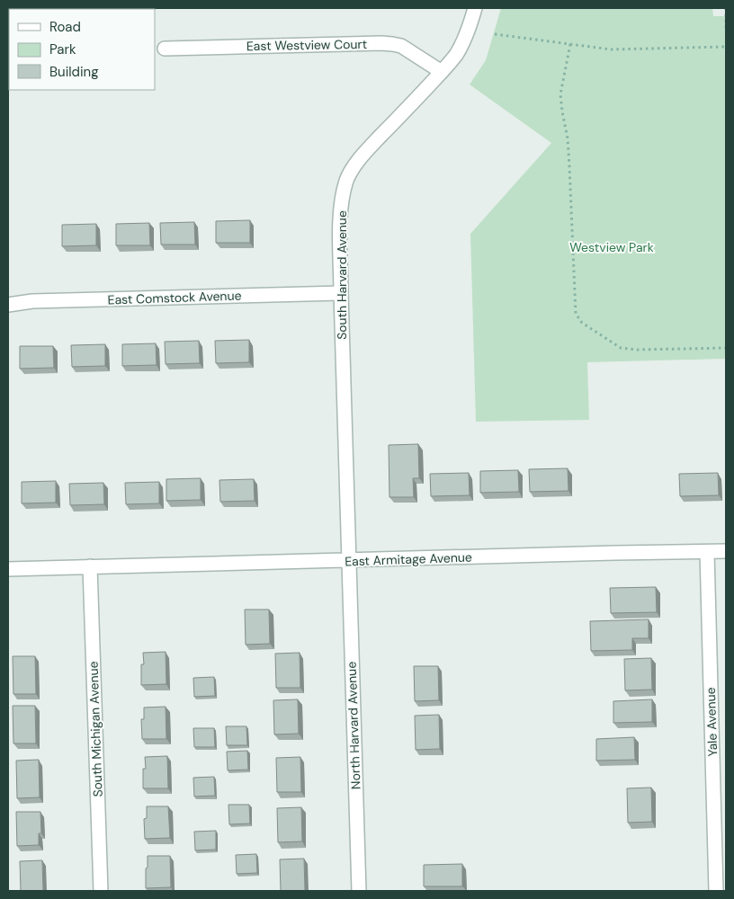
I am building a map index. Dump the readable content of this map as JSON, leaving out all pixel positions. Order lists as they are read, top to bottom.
{
  "streets": {
    "street": [
      "East Westview Court",
      "South Harvard Avenue",
      "East Comstock Avenue",
      "East Armitage Avenue",
      "Yale Avenue",
      "North Harvard Avenue",
      "South Michigan Avenue"
    ]
  },
  "crossings": [
    ["East Westview Court", "South Harvard Avenue"],
    ["South Harvard Avenue", "East Comstock Avenue"],
    ["South Harvard Avenue", "East Armitage Avenue"],
    ["South Harvard Avenue", "North Harvard Avenue"],
    ["East Armitage Avenue", "Yale Avenue"],
    ["East Armitage Avenue", "North Harvard Avenue"],
    ["East Armitage Avenue", "South Michigan Avenue"]
  ],
  "parks": ["Westview Park"],
  "legend": ["Road", "Park", "Building"]
}
